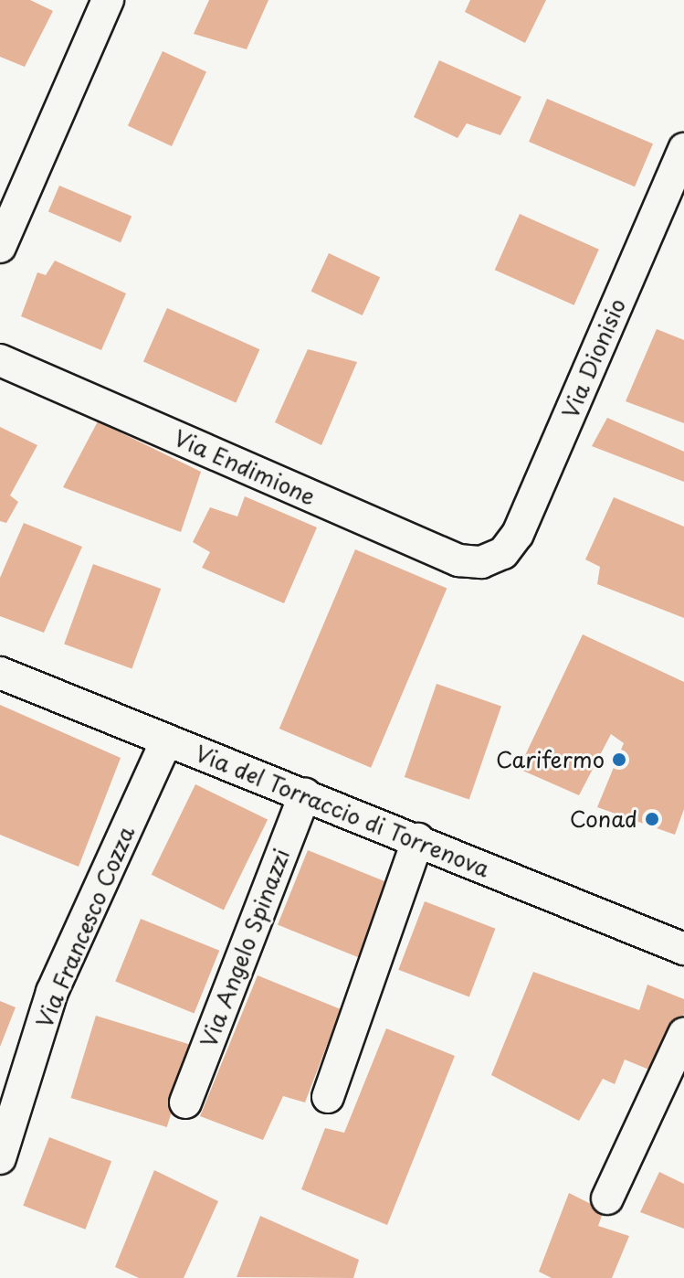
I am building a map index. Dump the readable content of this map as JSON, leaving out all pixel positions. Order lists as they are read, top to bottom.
{
  "streets": {
    "street": [
      "Via Dionisio",
      "Via Endimione",
      "Via del Torraccio di Torrenova",
      "Via Francesco Cozza",
      "Via Angelo Spinazzi"
    ]
  },
  "crossings": [
    ["Via Dionisio", "Via Endimione"],
    ["Via del Torraccio di Torrenova", "Via Francesco Cozza"],
    ["Via del Torraccio di Torrenova", "Via Angelo Spinazzi"]
  ],
  "places": ["Carifermo", "Conad"]
}
